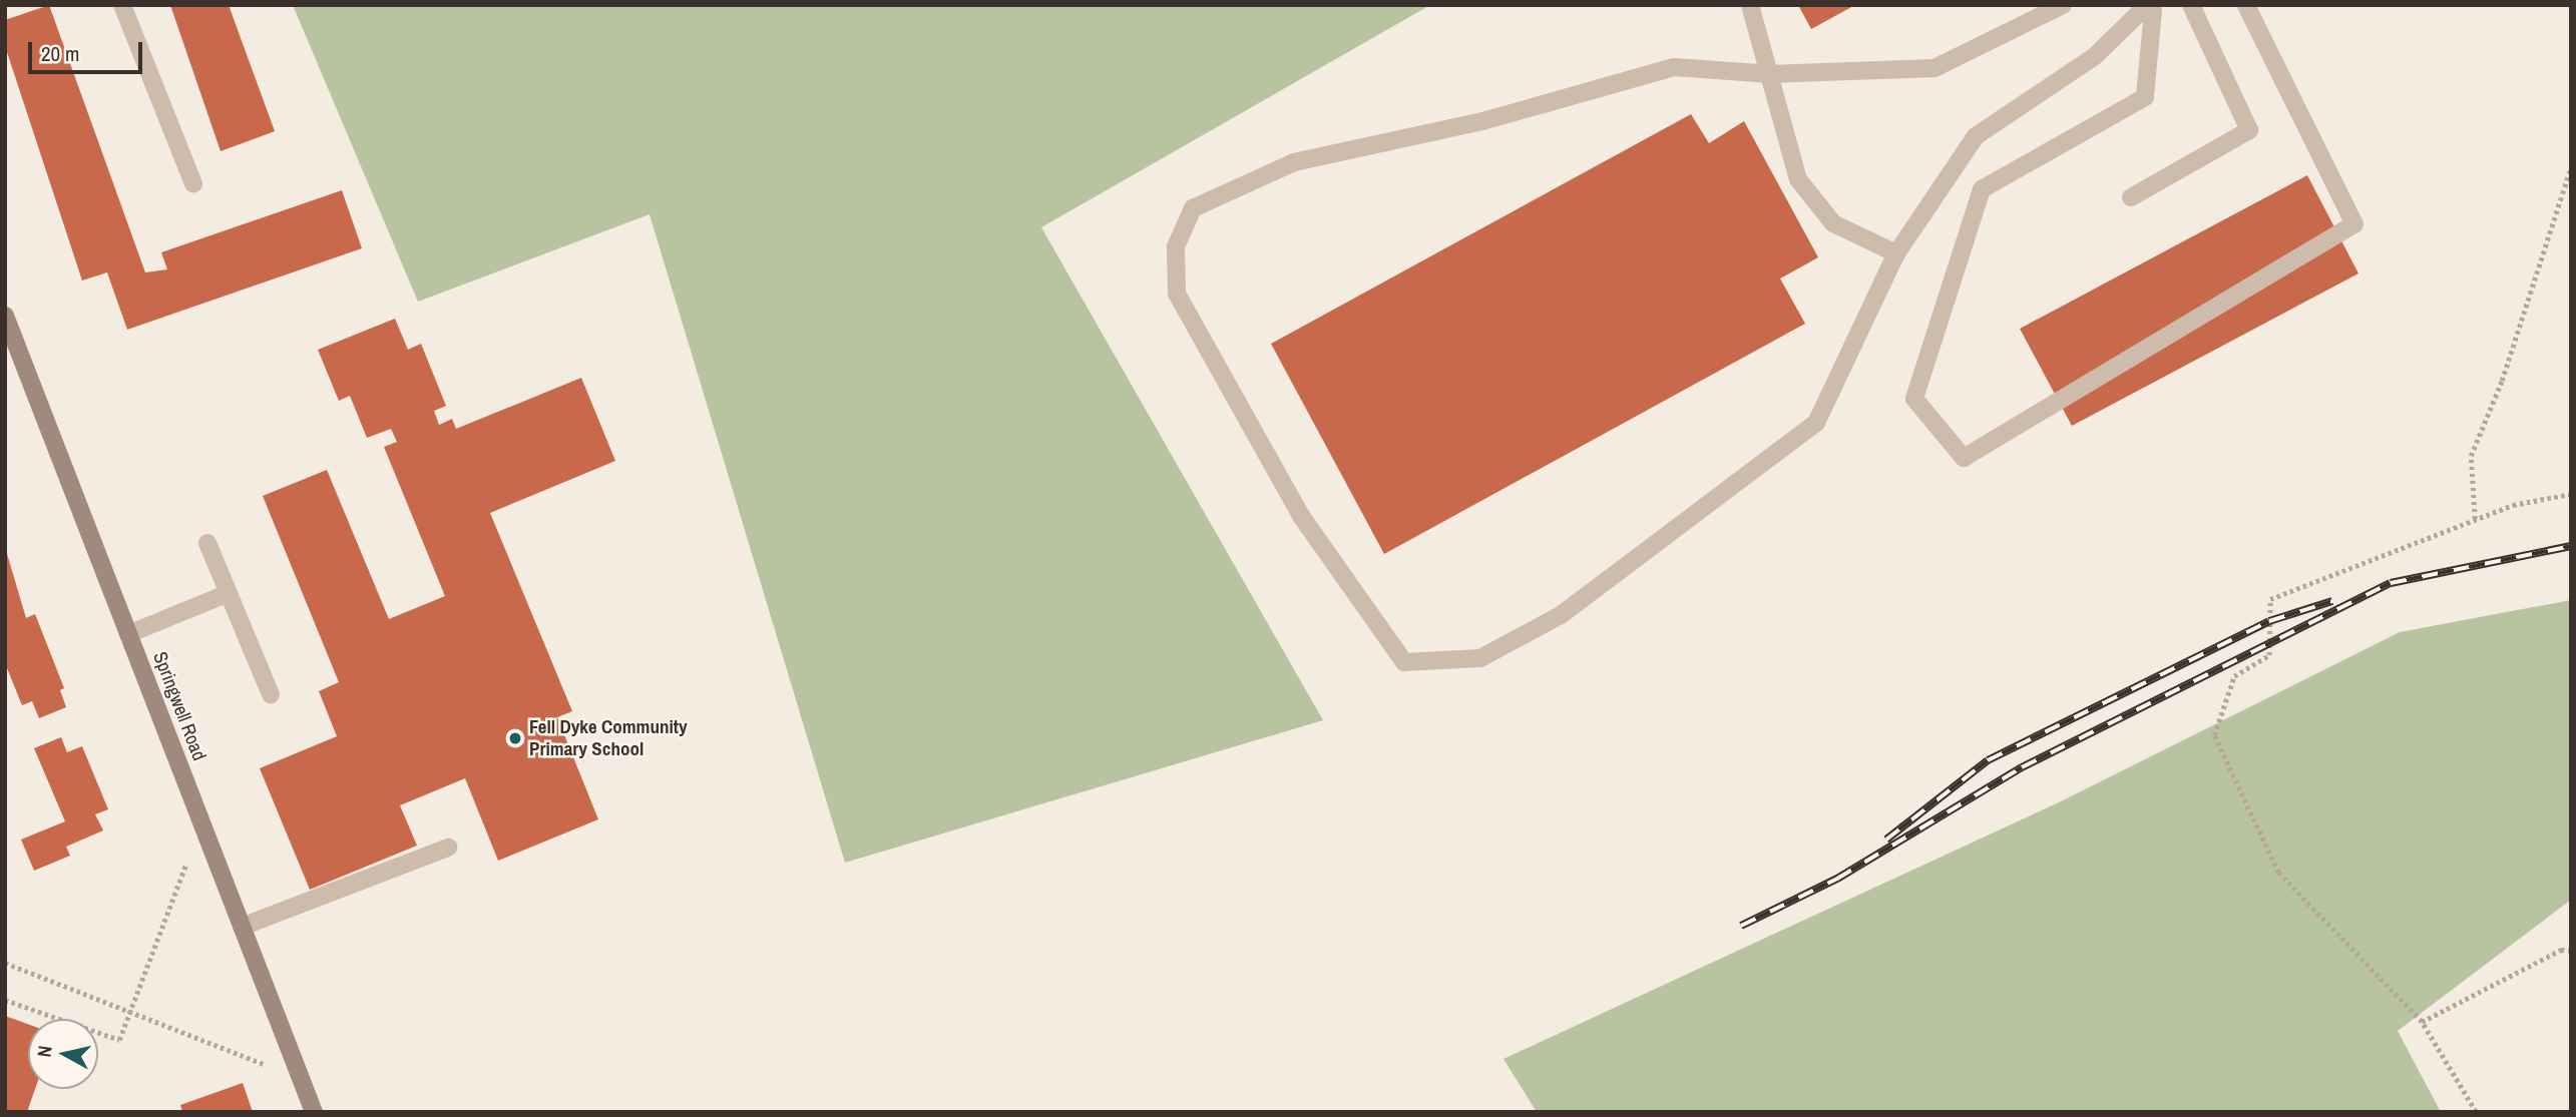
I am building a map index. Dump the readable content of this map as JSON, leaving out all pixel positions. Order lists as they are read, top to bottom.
{
  "streets": {
    "main road": ["Springwell Road"]
  },
  "places": ["Fell Dyke Community Primary School"],
  "scale_bar": "20 m",
  "north": "left"
}
